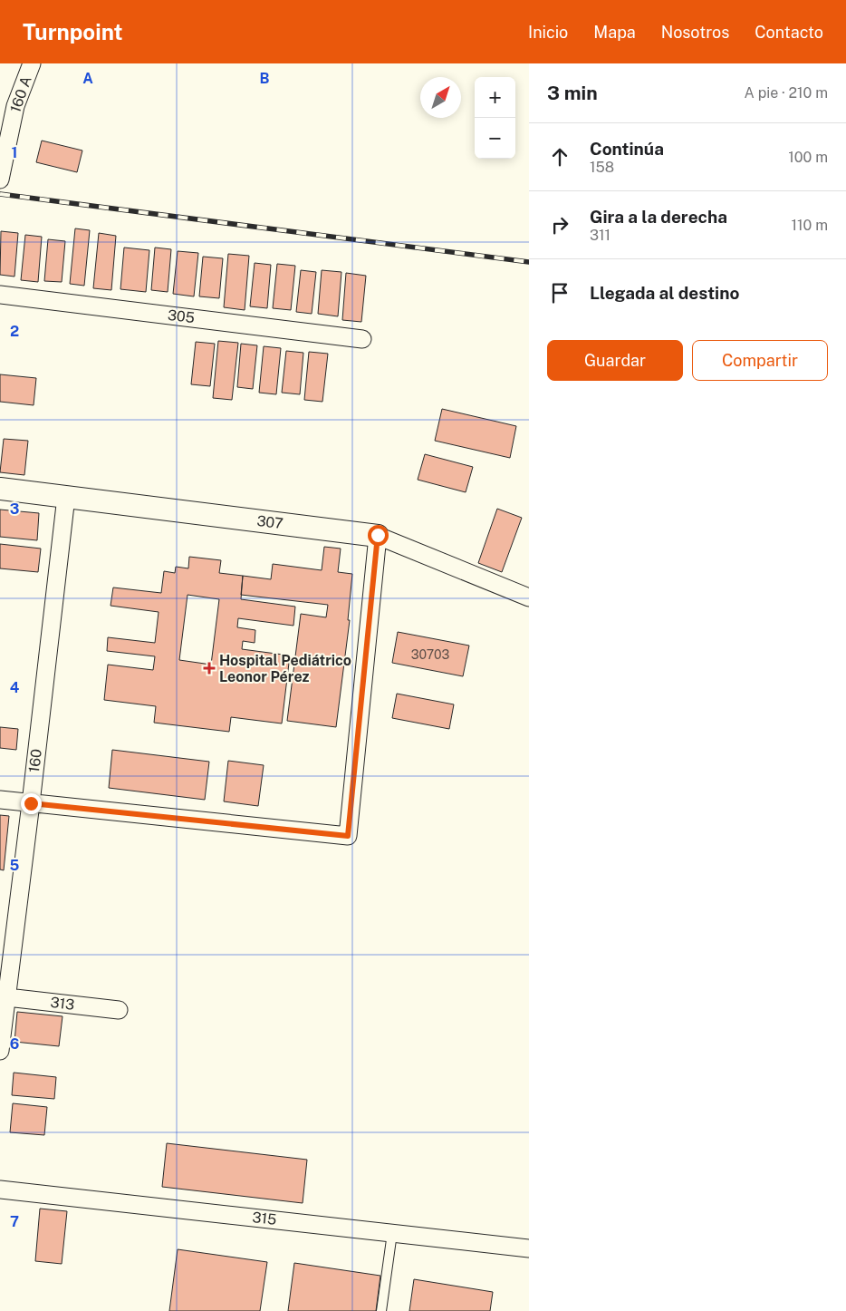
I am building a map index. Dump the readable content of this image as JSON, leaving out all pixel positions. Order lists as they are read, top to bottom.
{
  "streets": {
    "street": [
      "160 A",
      "305",
      "307",
      "160",
      "313",
      "315"
    ]
  },
  "crossings": [
    ["307", "160"],
    ["160", "313"]
  ],
  "places": {
    "health": ["Hospital Pediátrico Leonor Pérez"]
  },
  "house_numbers": ["30703"],
  "north": "top right",
  "page": {
    "header": "Turnpoint",
    "nav": [
      "Inicio",
      "Mapa",
      "Nosotros",
      "Contacto"
    ],
    "heading": ["3 min", "A pie · 210 m"],
    "map_buttons": ["+", "−"],
    "list": [
      ["Continúa", "158", "100 m"],
      ["Gira a la derecha", "311", "110 m"],
      "Llegada al destino"
    ],
    "buttons": ["Guardar", "Compartir"]
  },
  "grid": {
    "columns": ["A", "B"],
    "rows": [
      "1",
      "2",
      "3",
      "4",
      "5",
      "6",
      "7"
    ]
  }
}
